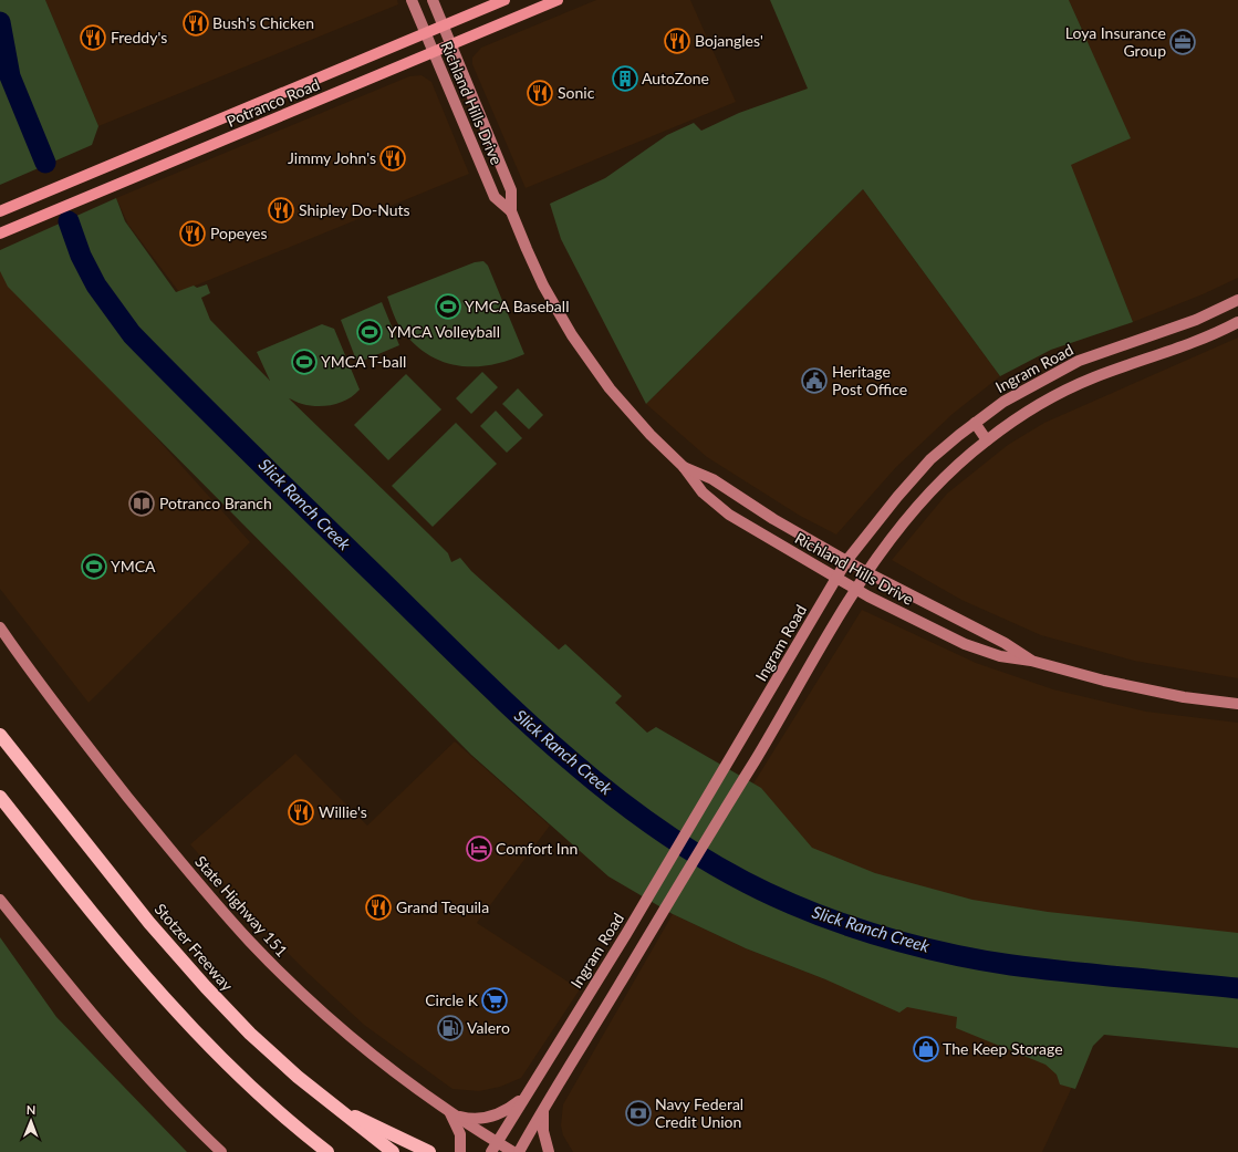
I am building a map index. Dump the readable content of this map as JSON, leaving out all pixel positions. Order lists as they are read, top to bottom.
{
  "streets": {
    "highway": ["Stotzer Freeway"],
    "main road": [
      "Potranco Road",
      "Richland Hills Drive",
      "Ingram Road",
      "State Highway 151"
    ]
  },
  "crossings": [
    ["Potranco Road", "Richland Hills Drive"],
    ["Richland Hills Drive", "Ingram Road"],
    ["Ingram Road", "State Highway 151"]
  ],
  "water": ["Slick Ranch Creek"],
  "places": {
    "restaurant": [
      "Bush's Chicken",
      "Freddy's",
      "Bojangles'",
      "Sonic",
      "Jimmy John's",
      "Shipley Do-Nuts",
      "Popeyes",
      "Willie's",
      "Grand Tequila"
    ],
    "office": ["Loya Insurance Group"],
    "building": ["AutoZone"],
    "sports": [
      "YMCA Baseball",
      "YMCA Volleyball",
      "YMCA T-ball",
      "YMCA"
    ],
    "public building": ["Heritage Post Office"],
    "library": ["Potranco Branch"],
    "hotel": ["Comfort Inn"],
    "supermarket": ["Circle K"],
    "fuel station": ["Valero"],
    "shop": ["The Keep Storage"],
    "bank": ["Navy Federal Credit Union"]
  },
  "north": "top"
}
